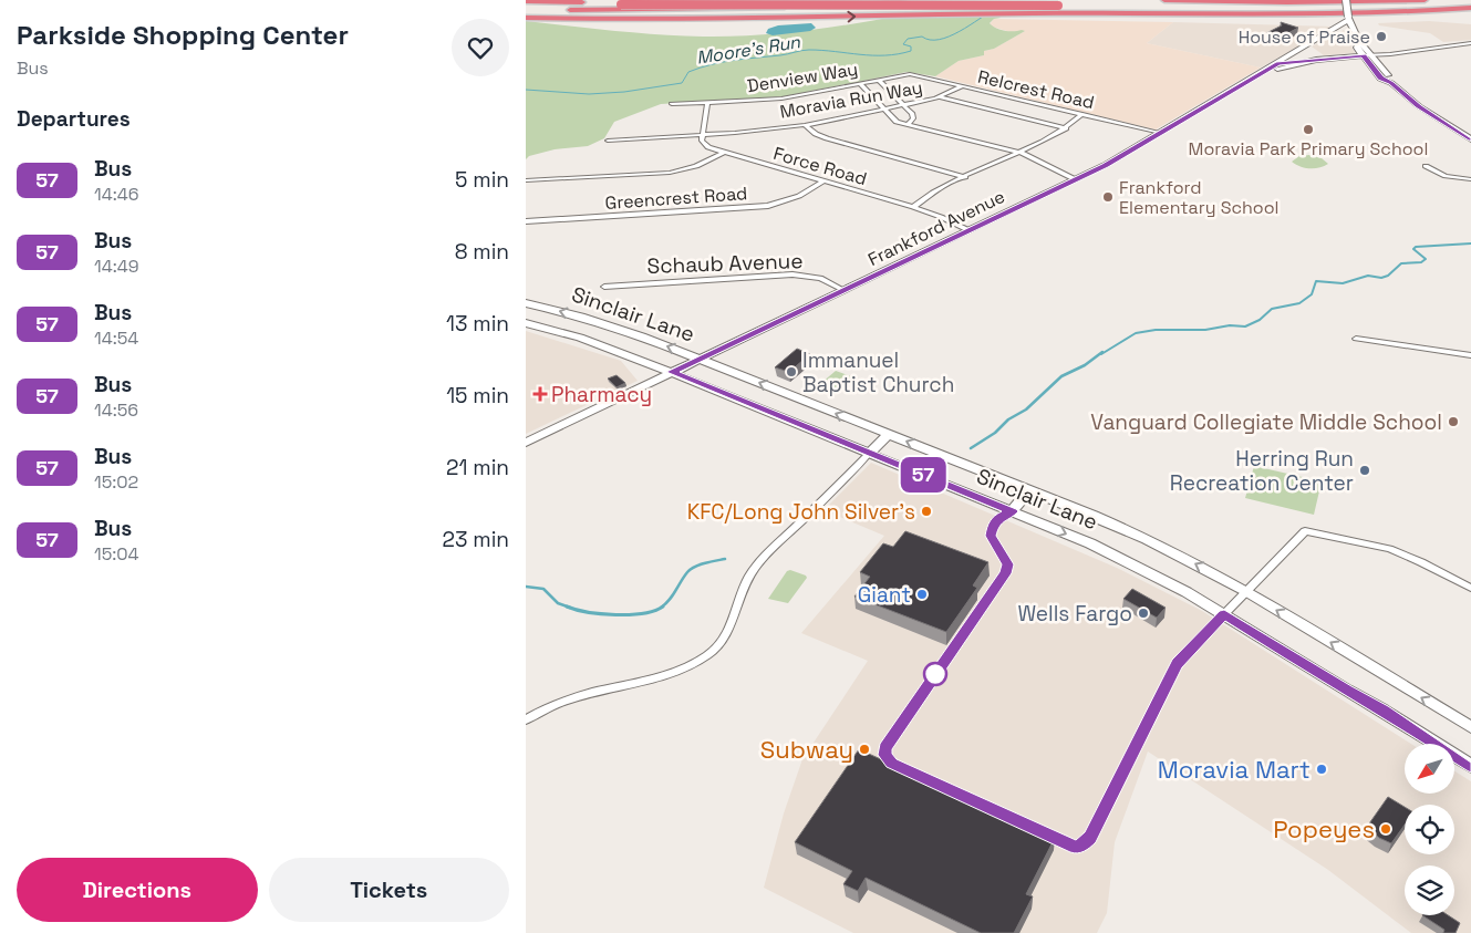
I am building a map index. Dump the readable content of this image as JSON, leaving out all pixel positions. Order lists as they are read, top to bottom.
{
  "streets": {
    "street": [
      "Denview Way",
      "Relcrest Road",
      "Moravia Run Way",
      "Force Road",
      "Greencrest Road",
      "Frankford Avenue",
      "Schaub Avenue",
      "Sinclair Lane"
    ]
  },
  "crossings": [
    ["Denview Way", "Relcrest Road"],
    ["Relcrest Road", "Moravia Run Way"],
    ["Relcrest Road", "Frankford Avenue"],
    ["Moravia Run Way", "Force Road"],
    ["Force Road", "Greencrest Road"],
    ["Force Road", "Frankford Avenue"],
    ["Frankford Avenue", "Schaub Avenue"],
    ["Frankford Avenue", "Sinclair Lane"]
  ],
  "water": ["Moore's Run"],
  "places": {
    "other": [
      "House of Praise",
      "Moravia Park Primary School",
      "Frankford Elementary School",
      "Immanuel Baptist Church",
      "Vanguard Collegiate Middle School",
      "Herring Run Recreation Center",
      "KFC/Long John Silver’s",
      "Giant",
      "Wells Fargo",
      "Subway",
      "Moravia Mart",
      "Popeyes"
    ],
    "health": ["Pharmacy"]
  },
  "lines": ["bus line 57"],
  "north": "bottom left",
  "page": {
    "heading": [
      ["Parkside Shopping Center", "Bus"],
      "Departures"
    ],
    "on_map": "57",
    "list": [
      {
        "mark": "57",
        "name": "Bus",
        "note": "14:46",
        "value": "5 min"
      },
      {
        "mark": "57",
        "name": "Bus",
        "note": "14:49",
        "value": "8 min"
      },
      {
        "mark": "57",
        "name": "Bus",
        "note": "14:54",
        "value": "13 min"
      },
      {
        "mark": "57",
        "name": "Bus",
        "note": "14:56",
        "value": "15 min"
      },
      {
        "mark": "57",
        "name": "Bus",
        "note": "15:02",
        "value": "21 min"
      },
      {
        "mark": "57",
        "name": "Bus",
        "note": "15:04",
        "value": "23 min"
      }
    ],
    "buttons": ["Directions", "Tickets"]
  }
}
